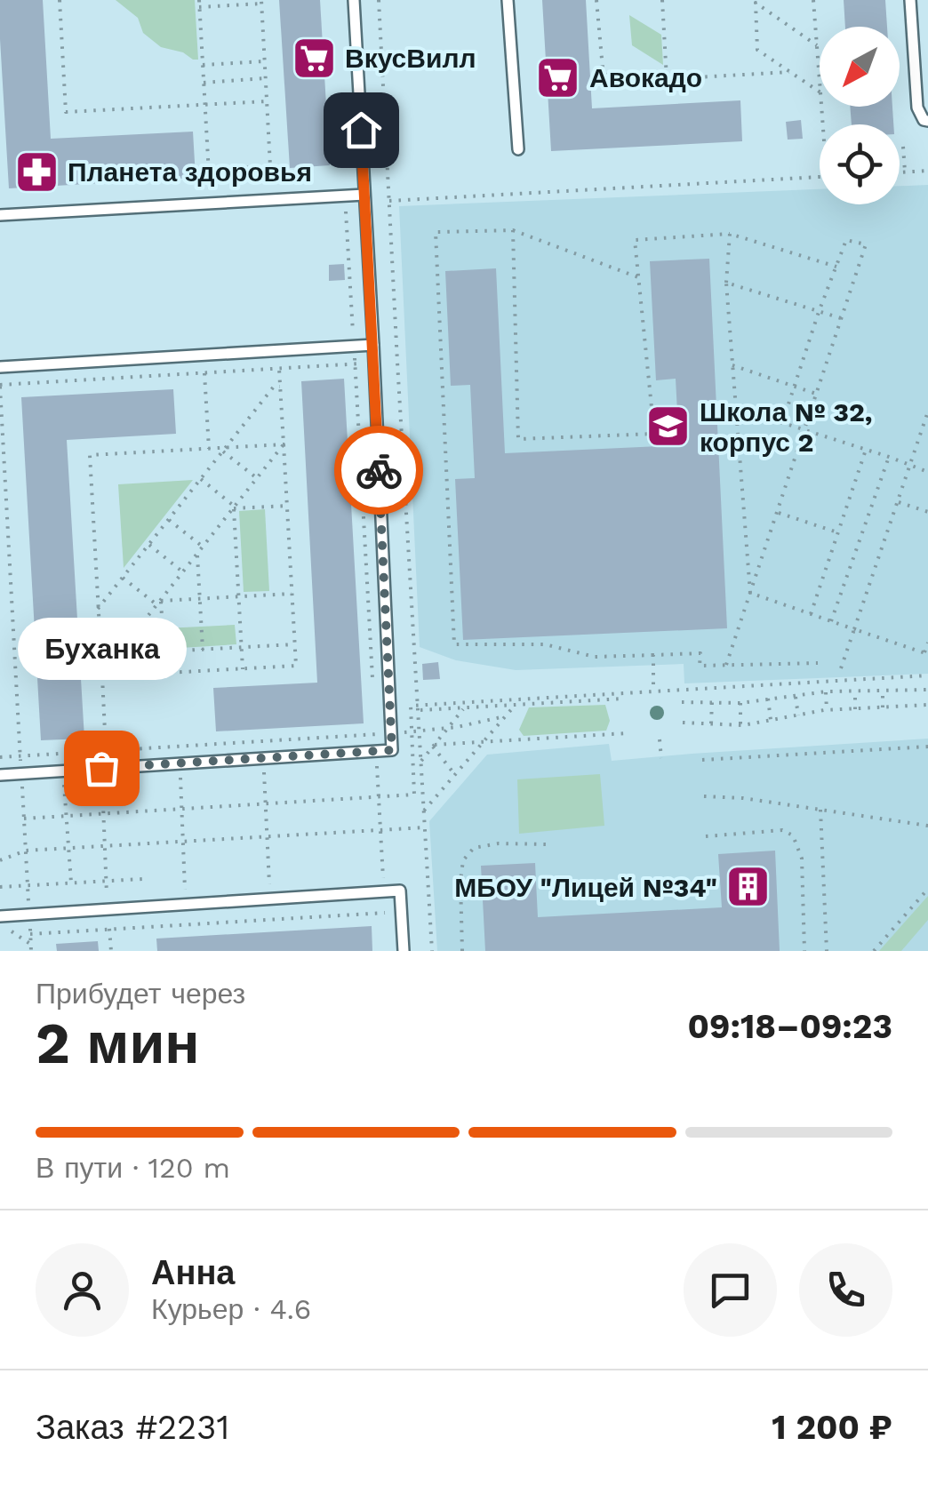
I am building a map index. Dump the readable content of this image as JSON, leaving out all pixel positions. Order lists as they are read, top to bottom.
{
  "places": {
    "supermarket": ["ВкусВилл", "Авокадо"],
    "pharmacy": ["Планета здоровья"],
    "school or university": ["Школа № 32, корпус 2"],
    "other": ["Буханка"],
    "building": ["МБОУ \"Лицей №34\""]
  },
  "north": "bottom left",
  "page": {
    "bubble": "Буханка",
    "heading": ["2 мин", "Прибудет через", "09:18–09:23"],
    "panel": [
      "Анна",
      "Курьер · 4.6",
      "Заказ #2231",
      "1 200 ₽"
    ],
    "bar": "В пути · 120 m"
  }
}
